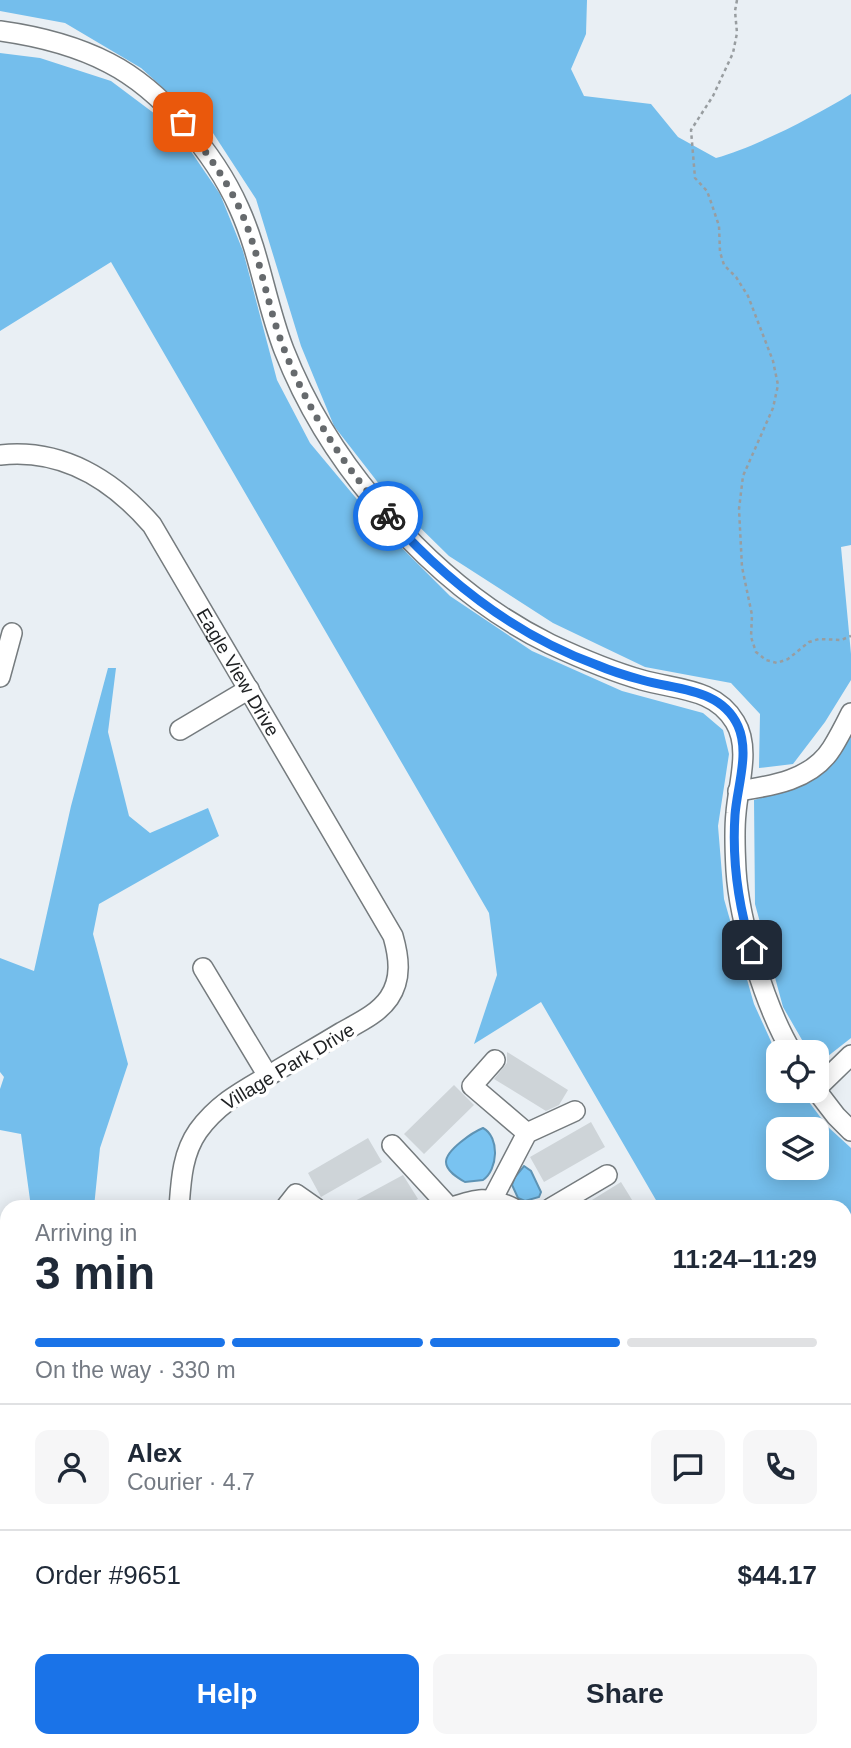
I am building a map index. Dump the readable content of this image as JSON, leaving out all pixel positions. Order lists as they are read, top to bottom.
{
  "streets": {
    "street": ["Eagle View Drive", "Village Park Drive"]
  },
  "crossings": [
    ["Eagle View Drive", "Village Park Drive"]
  ],
  "page": {
    "heading": ["3 min", "Arriving in", "11:24–11:29"],
    "panel": [
      "Alex",
      "Courier · 4.7",
      "Order #9651",
      "$44.17"
    ],
    "bar": "On the way · 330 m",
    "buttons": ["Help", "Share"]
  }
}
